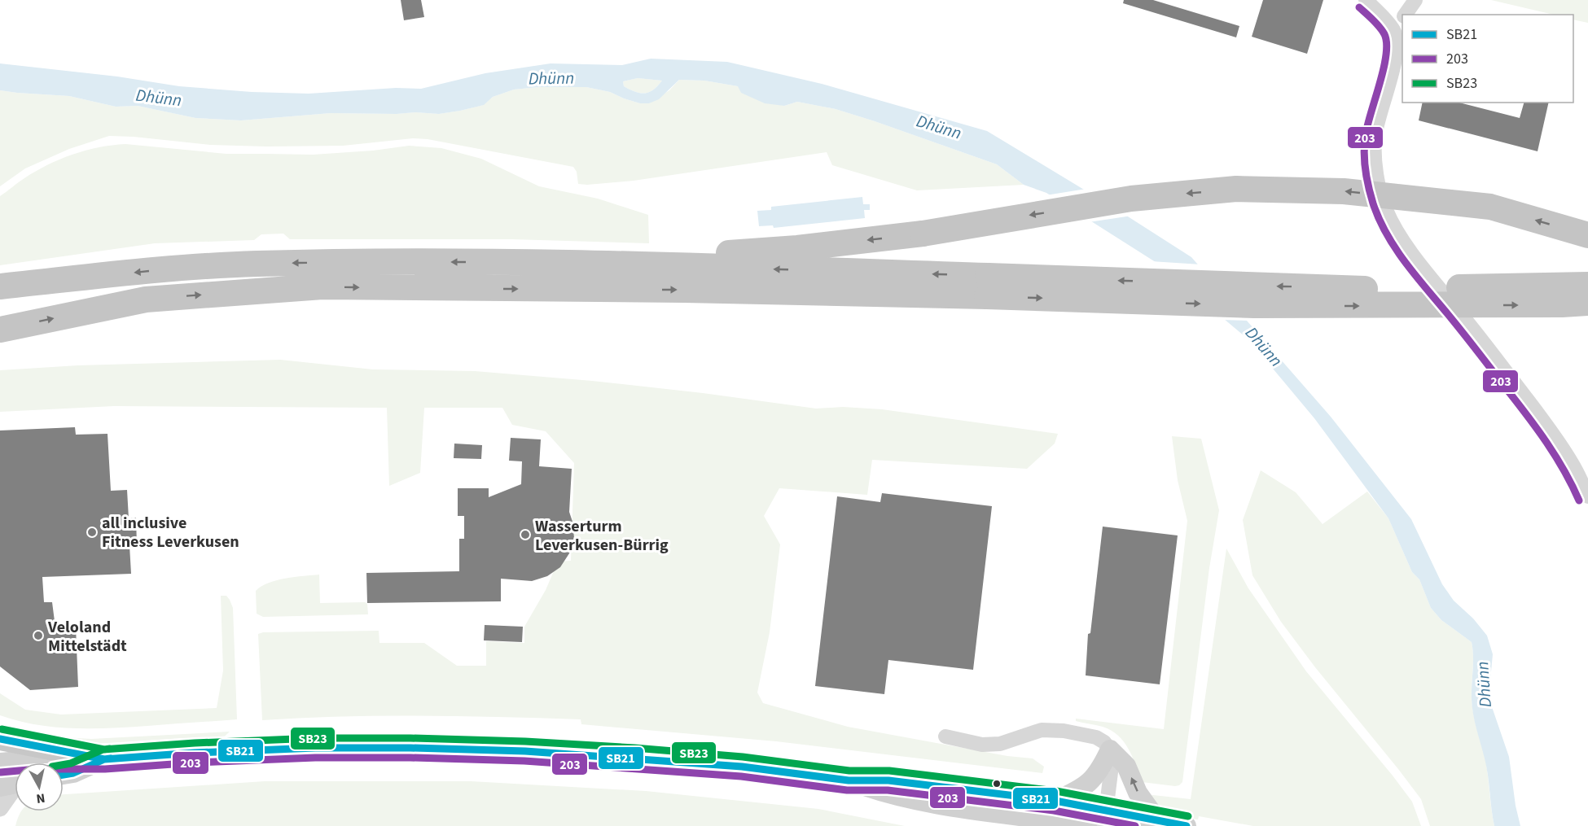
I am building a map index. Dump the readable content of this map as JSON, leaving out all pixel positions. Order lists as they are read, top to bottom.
{
  "water": ["Dhünn"],
  "places": ["all inclusive Fitness Leverkusen", "Wasserturm Leverkusen-Bürrig", "Veloland Mittelstädt"],
  "lines": ["transit line 203", "transit line SB23", "transit line SB21"],
  "legend": ["SB21", "203", "SB23"],
  "north": "bottom"
}
